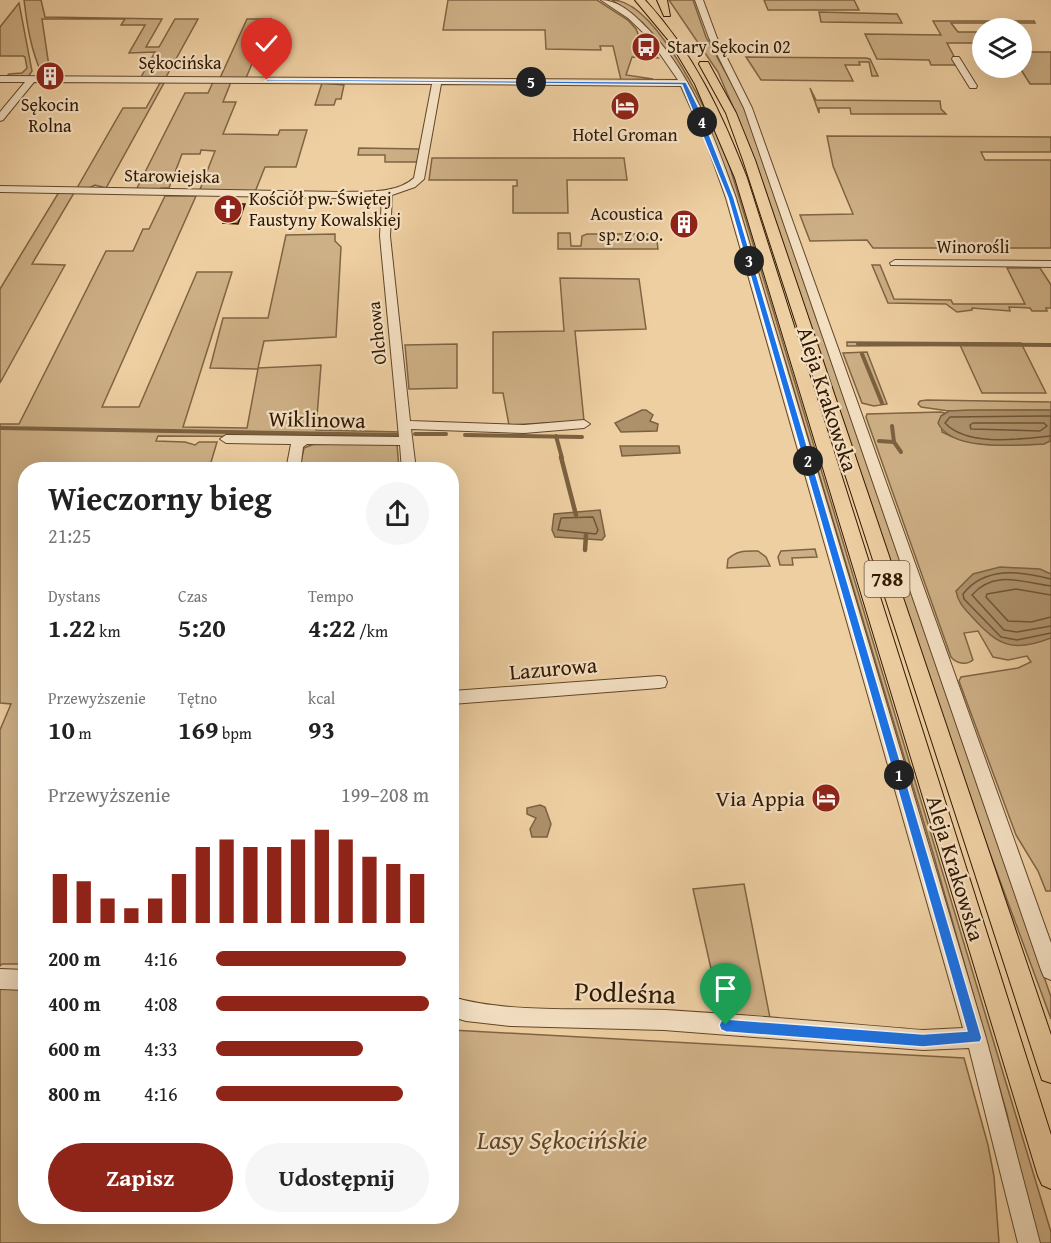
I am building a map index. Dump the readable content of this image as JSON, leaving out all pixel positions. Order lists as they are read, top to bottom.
{
  "streets": {
    "main road": ["Aleja Krakowska", "788"],
    "street": [
      "Sękocińska",
      "Starowiejska",
      "Winorośli",
      "Olchowa",
      "Wiklinowa",
      "Lazurowa",
      "Podleśna"
    ]
  },
  "crossings": [
    ["Sękocińska", "Starowiejska"],
    ["Sękocińska", "Aleja Krakowska"],
    ["Starowiejska", "Olchowa"],
    ["Olchowa", "Wiklinowa"],
    ["Aleja Krakowska", "788"],
    ["Aleja Krakowska", "Podleśna"]
  ],
  "parks": ["Lasy Sękocińskie"],
  "places": {
    "bus stop": ["Stary Sękocin 02"],
    "building": ["Sękocin Rolna", "Acoustica sp. z o.o."],
    "hotel": ["Hotel Groman", "Via Appia"],
    "church": ["Kościół pw. Świętej Faustyny Kowalskiej"]
  },
  "page": {
    "pins": [
      "5",
      "4",
      "3",
      "2",
      "1"
    ],
    "heading": ["Wieczorny bieg", "21:25"],
    "stats": [
      ["Dystans", "1.22 km"],
      ["Czas", "5:20"],
      ["Tempo", "4:22 /km"],
      ["Przewyższenie", "10 m"],
      ["Tętno", "169 bpm"],
      ["kcal", "93"]
    ],
    "chart": ["Przewyższenie", "199–208 m"],
    "list": [
      {
        "name": "200 m",
        "note": "4:16"
      },
      {
        "name": "400 m",
        "note": "4:08"
      },
      {
        "name": "600 m",
        "note": "4:33"
      },
      {
        "name": "800 m",
        "note": "4:16"
      }
    ],
    "buttons": ["Zapisz", "Udostępnij"]
  }
}
